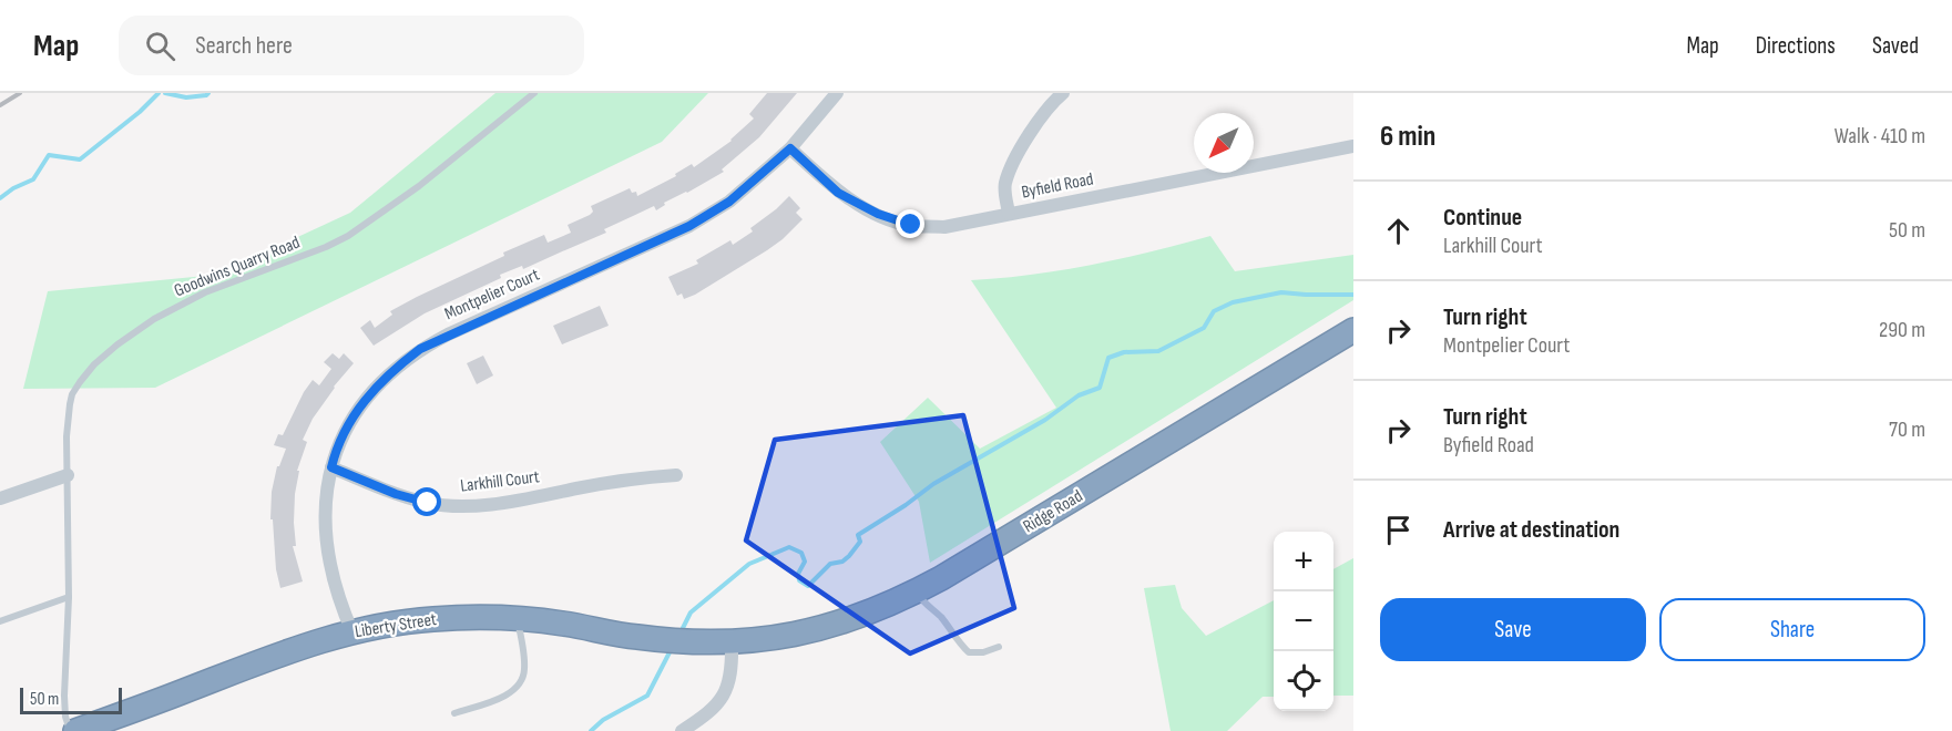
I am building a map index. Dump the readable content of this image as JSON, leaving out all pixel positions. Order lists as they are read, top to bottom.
{
  "streets": {
    "highway": ["Ridge Road", "Liberty Street"],
    "street": ["Byfield Road", "Montpelier Court", "Larkhill Court"],
    "lane": ["Goodwins Quarry Road"]
  },
  "crossings": [
    ["Byfield Road", "Montpelier Court"],
    ["Goodwins Quarry Road", "Liberty Street"],
    ["Montpelier Court", "Larkhill Court"],
    ["Montpelier Court", "Liberty Street"],
    ["Ridge Road", "Liberty Street"]
  ],
  "scale_bar": "50 m",
  "north": "bottom left",
  "page": {
    "header": "Map",
    "search": "Search here",
    "nav": ["Map", "Directions", "Saved"],
    "heading": ["6 min", "Walk · 410 m"],
    "list": [
      ["Continue", "Larkhill Court", "50 m"],
      ["Turn right", "Montpelier Court", "290 m"],
      ["Turn right", "Byfield Road", "70 m"],
      "Arrive at destination"
    ],
    "map_buttons": ["+", "−"],
    "buttons": ["Save", "Share"],
    "scale": "50 m"
  }
}
